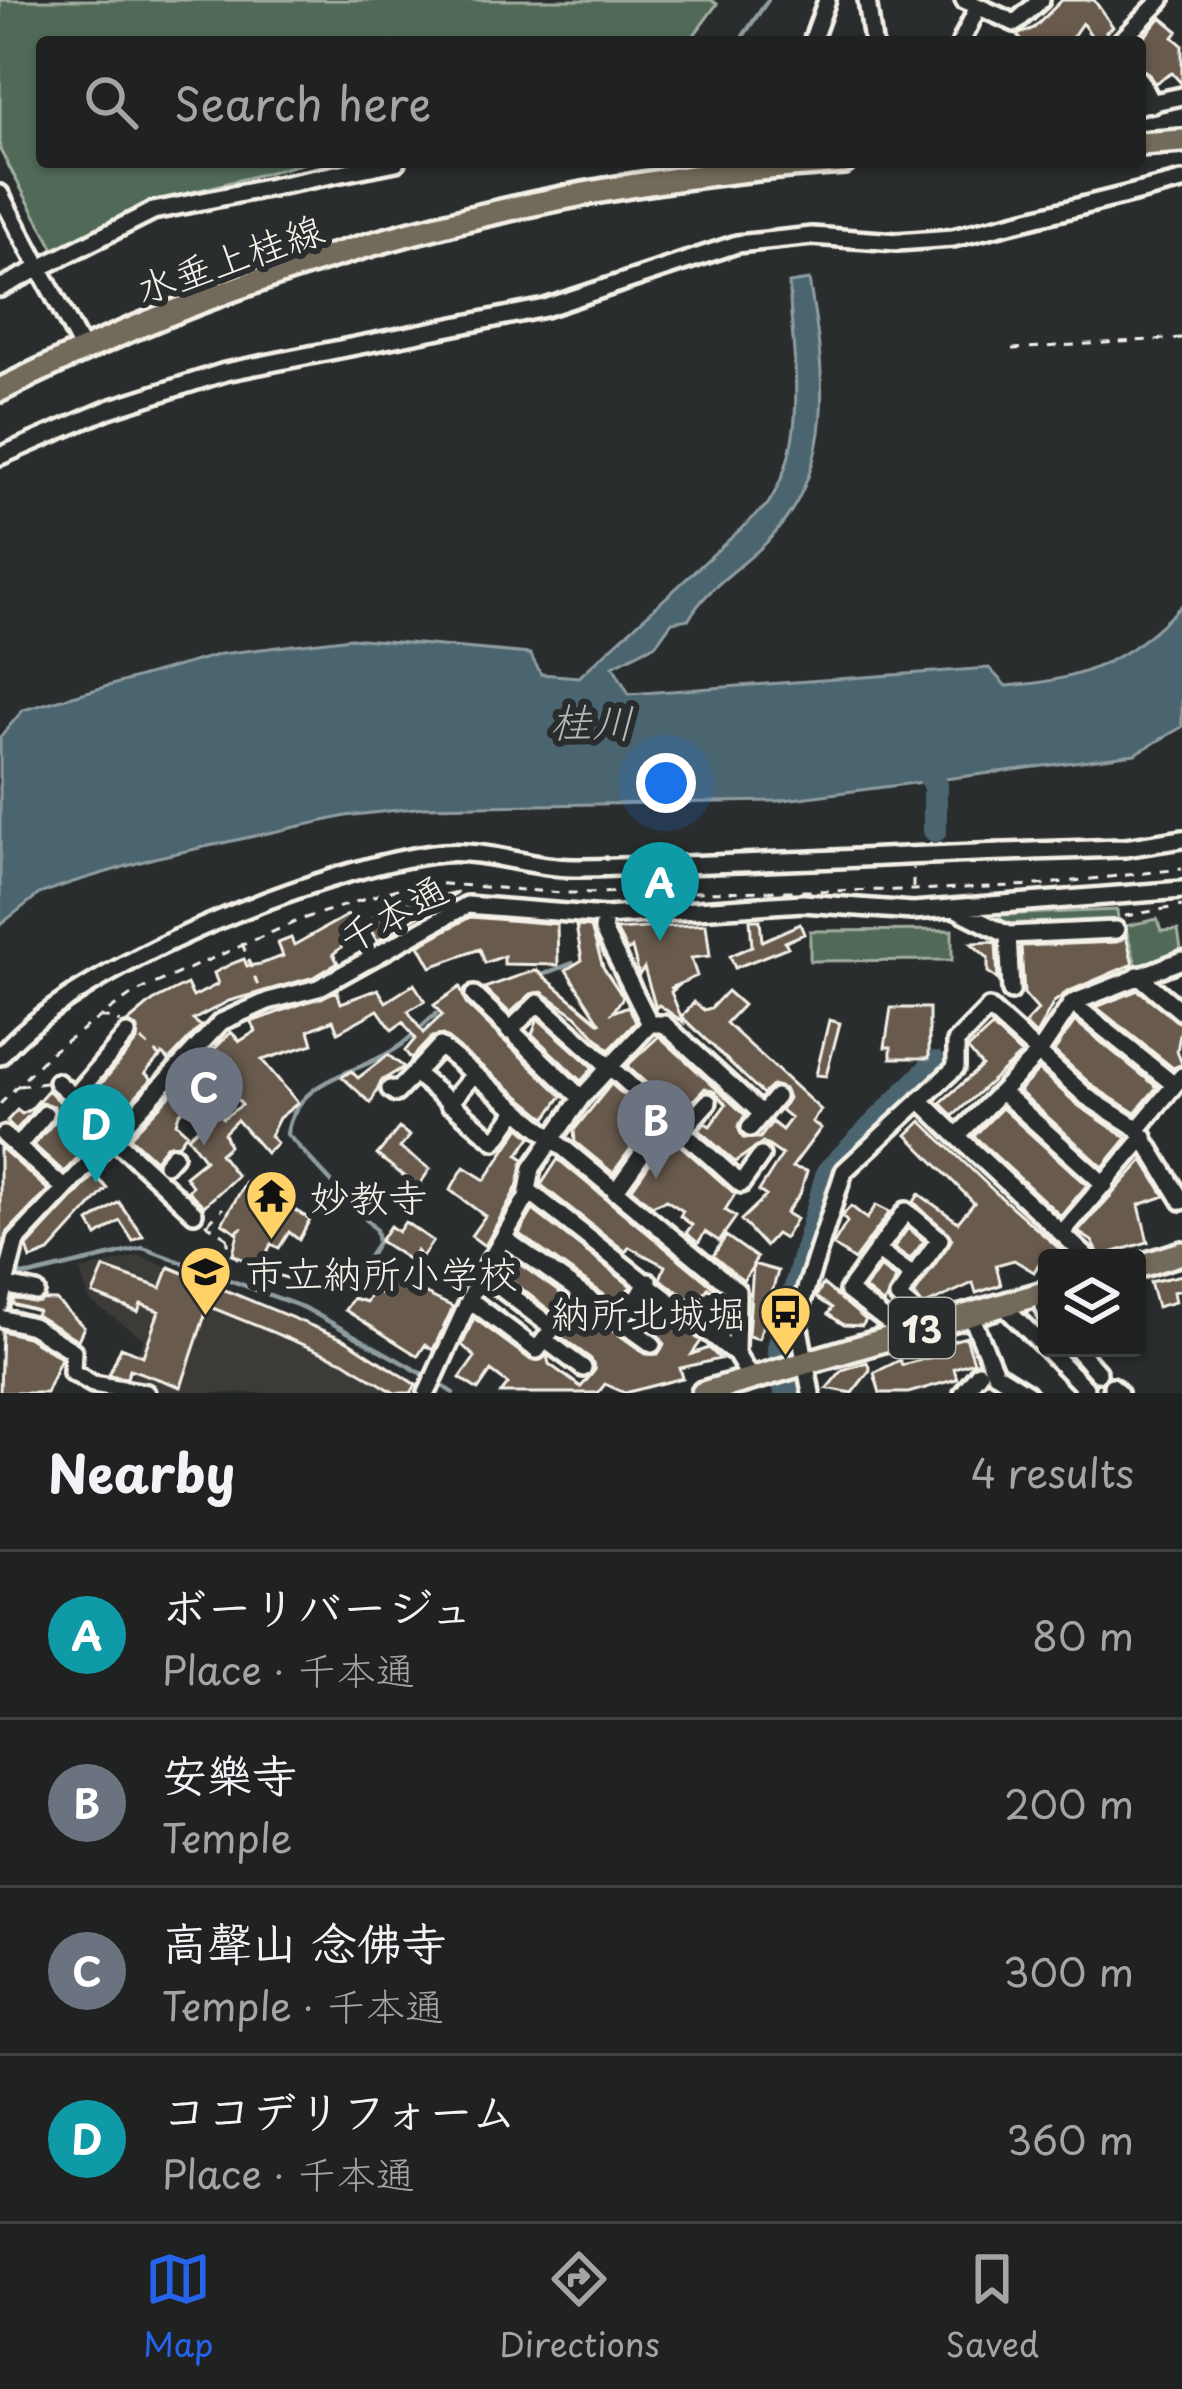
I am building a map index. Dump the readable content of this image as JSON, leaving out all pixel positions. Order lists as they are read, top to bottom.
{
  "streets": {
    "main road": ["水垂上桂線", "13"],
    "street": ["千本通"]
  },
  "water": ["桂川"],
  "places": {
    "temple": ["妙教寺"],
    "school or university": ["市立納所小学校"],
    "bus stop": ["納所北城堀"]
  },
  "page": {
    "search": "Search here",
    "pins": [
      "A",
      "C",
      "B",
      "D"
    ],
    "heading": ["Nearby", "4 results"],
    "list": [
      {
        "mark": "A",
        "name": "ボーリバージュ",
        "note": "Place · 千本通",
        "value": "80 m"
      },
      {
        "mark": "B",
        "name": "安樂寺",
        "note": "Temple",
        "value": "200 m"
      },
      {
        "mark": "C",
        "name": "高聲山 念佛寺",
        "note": "Temple · 千本通",
        "value": "300 m"
      },
      {
        "mark": "D",
        "name": "ココデリフォーム",
        "note": "Place · 千本通",
        "value": "360 m"
      }
    ],
    "nav": ["Map", "Directions", "Saved"]
  }
}
